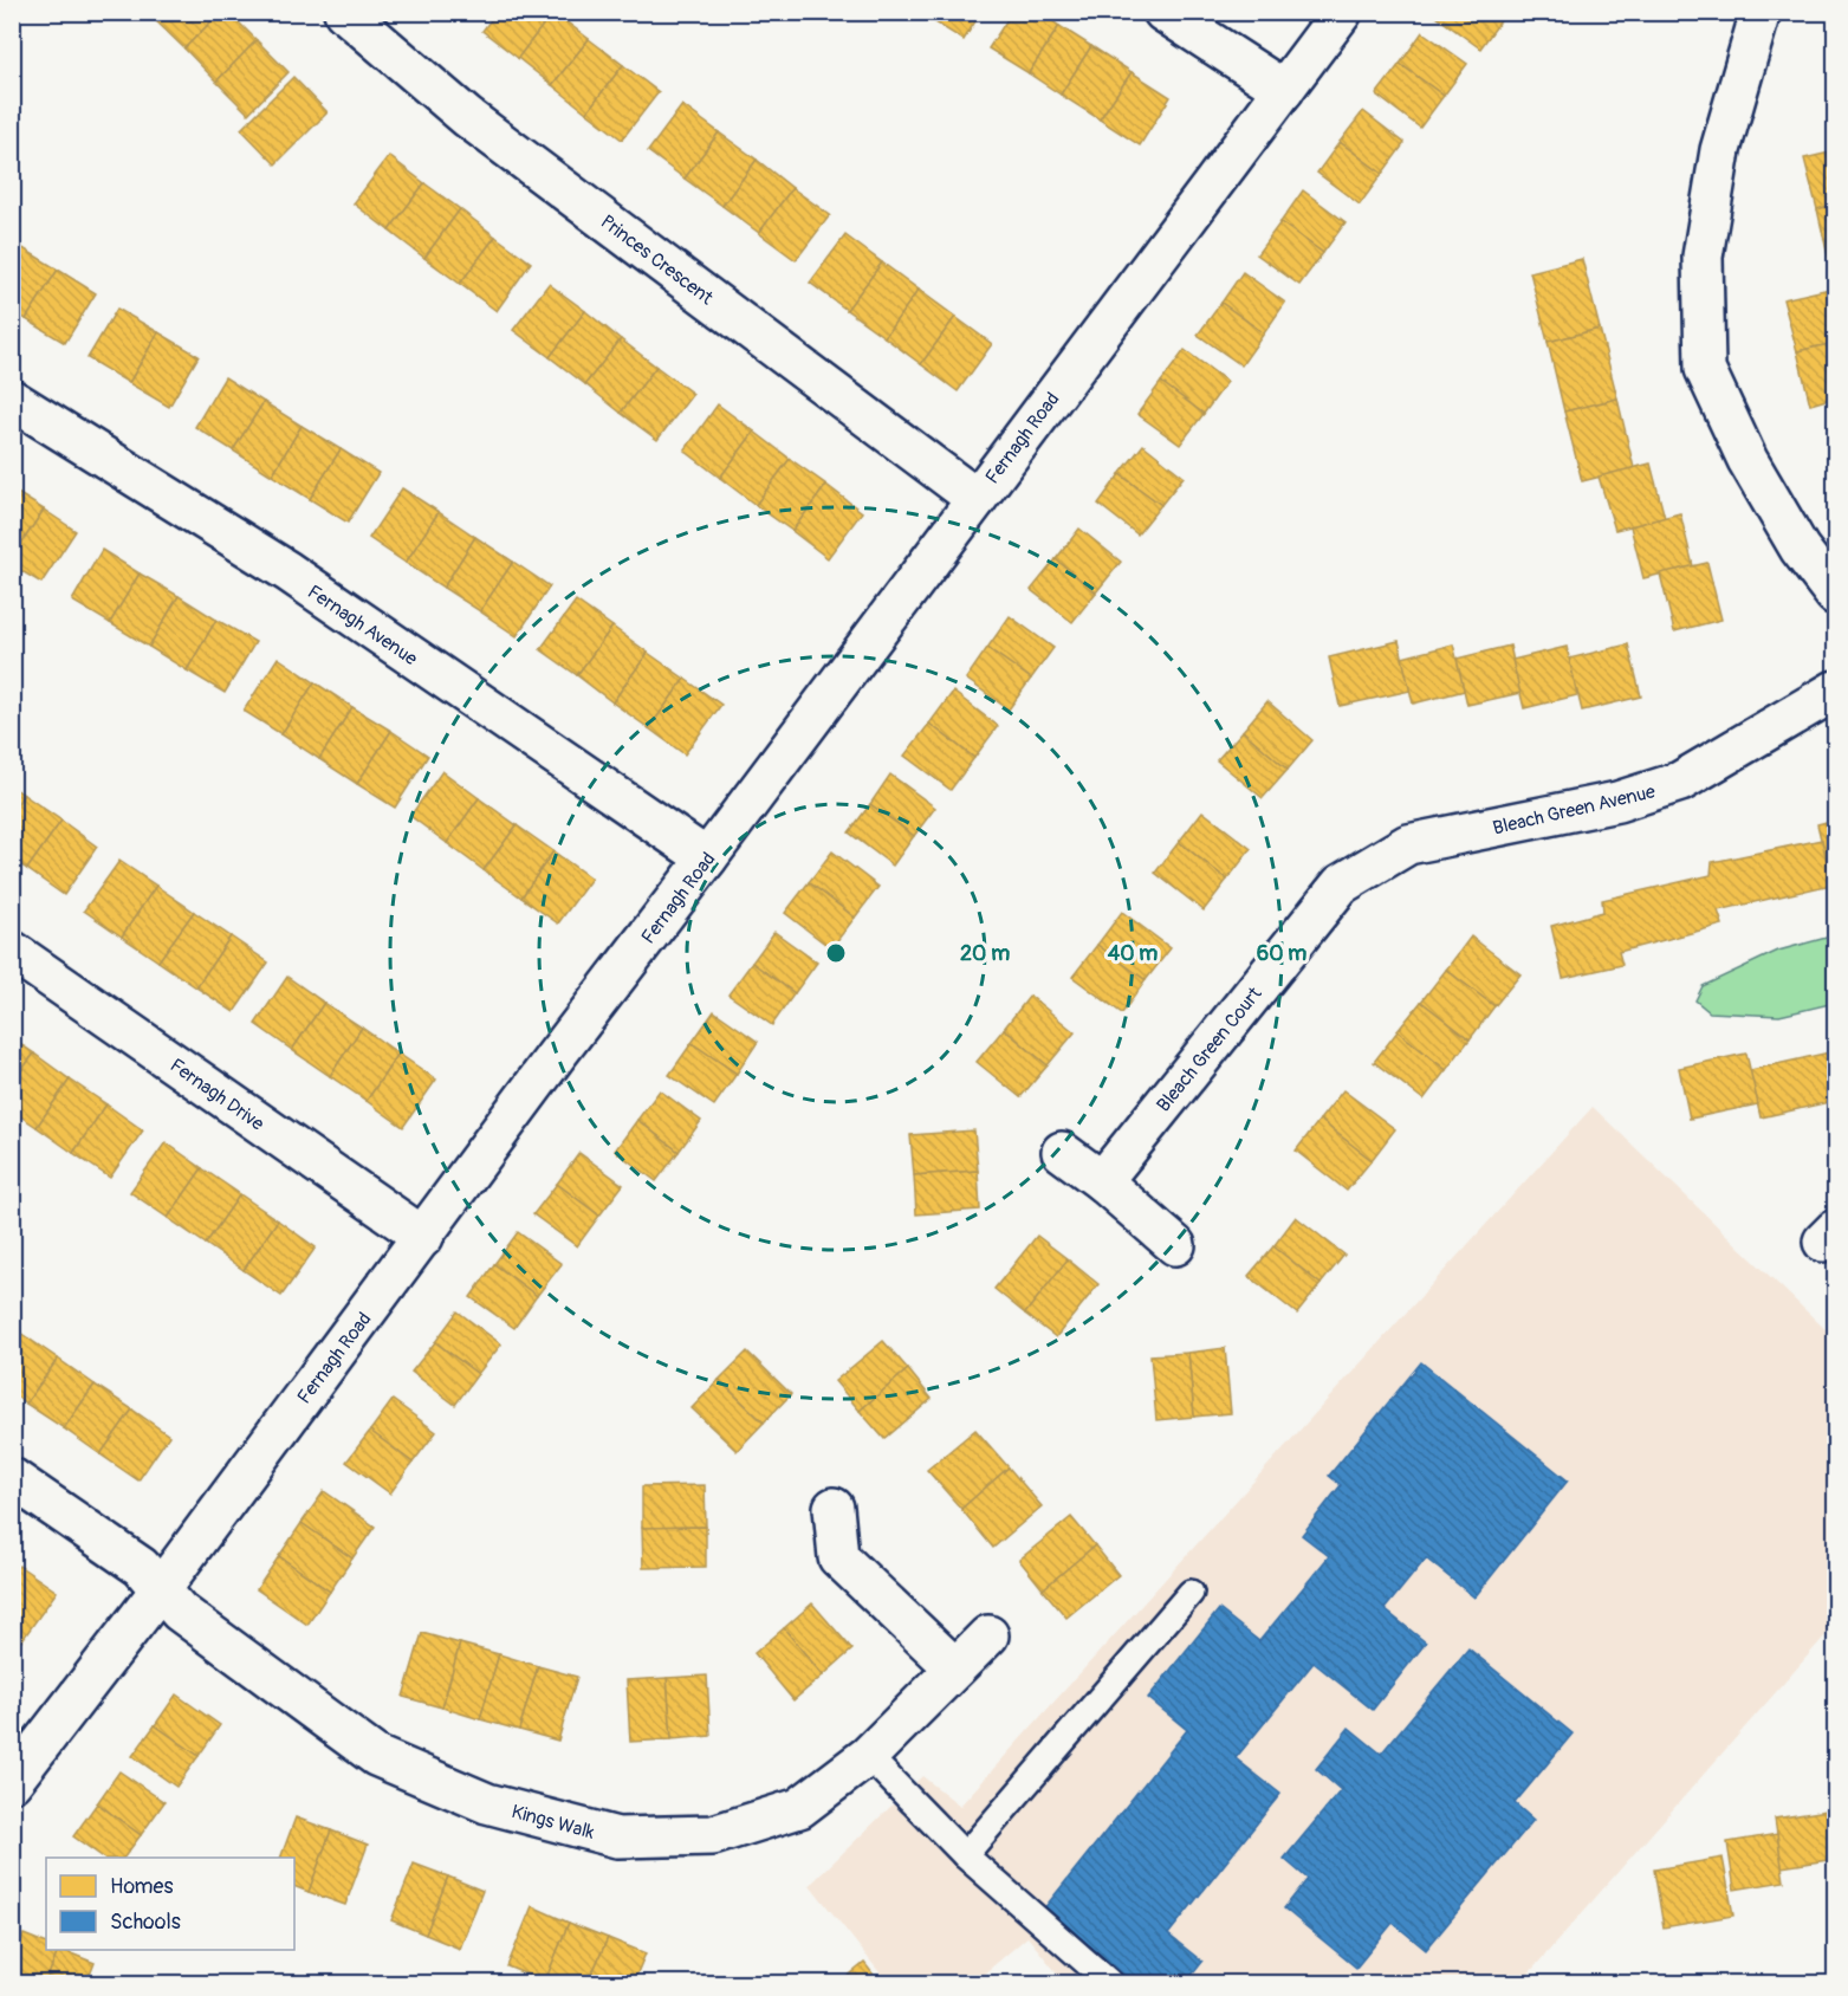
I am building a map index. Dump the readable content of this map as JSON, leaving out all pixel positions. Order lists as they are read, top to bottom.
{
  "streets": {
    "street": [
      "Princes Crescent",
      "Fernagh Road",
      "Fernagh Avenue",
      "Bleach Green Avenue",
      "Bleach Green Court",
      "Fernagh Drive",
      "Kings Walk"
    ]
  },
  "crossings": [
    ["Princes Crescent", "Fernagh Road"],
    ["Fernagh Road", "Fernagh Avenue"],
    ["Fernagh Road", "Fernagh Drive"],
    ["Fernagh Road", "Kings Walk"],
    ["Bleach Green Avenue", "Bleach Green Court"]
  ],
  "legend": ["Homes", "Schools"],
  "rings": ["20 m", "40 m", "60 m"]
}
